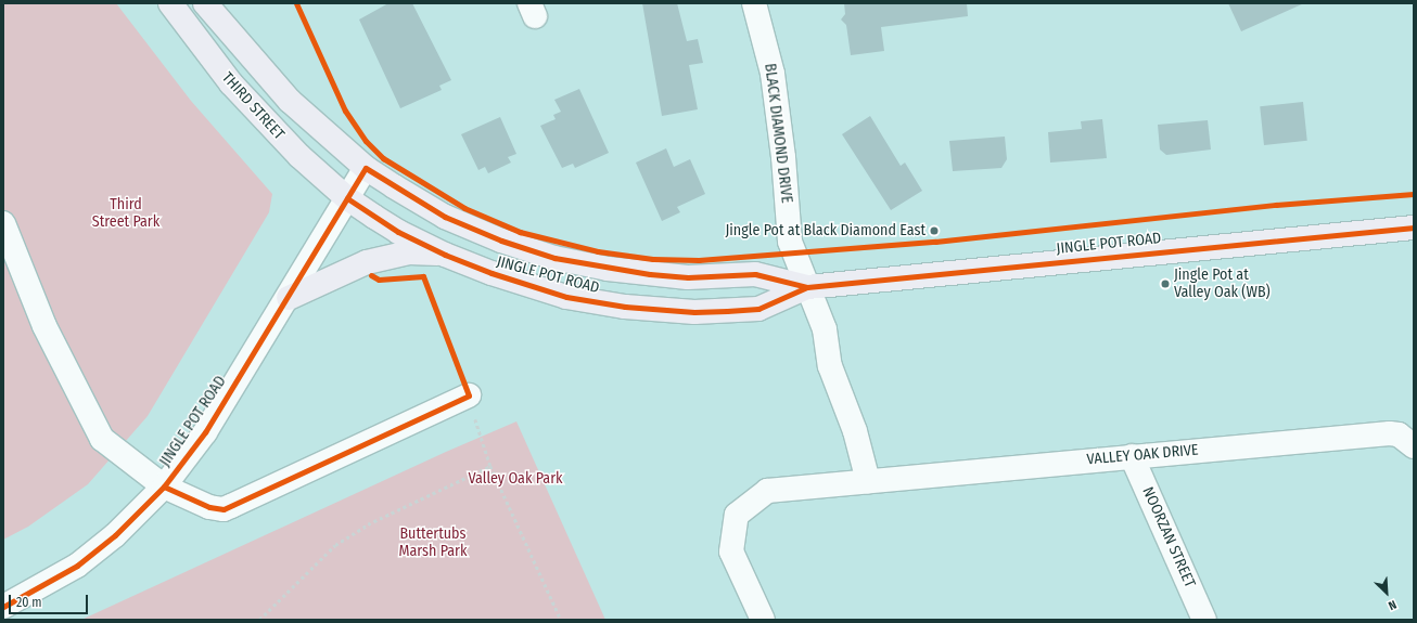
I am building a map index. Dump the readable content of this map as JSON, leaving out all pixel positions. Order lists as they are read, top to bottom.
{
  "streets": {
    "main road": ["THIRD STREET", "JINGLE POT ROAD"],
    "street": ["BLACK DIAMOND DRIVE", "VALLEY OAK DRIVE", "NOORZAN STREET"]
  },
  "crossings": [
    ["THIRD STREET", "JINGLE POT ROAD"],
    ["BLACK DIAMOND DRIVE", "JINGLE POT ROAD"],
    ["VALLEY OAK DRIVE", "NOORZAN STREET"]
  ],
  "parks": ["Third Street Park", "Valley Oak Park", "Buttertubs Marsh Park"],
  "places": ["Jingle Pot at Black Diamond East", "Jingle Pot at Valley Oak (WB)"],
  "scale_bar": "20 m",
  "north": "bottom right"
}
